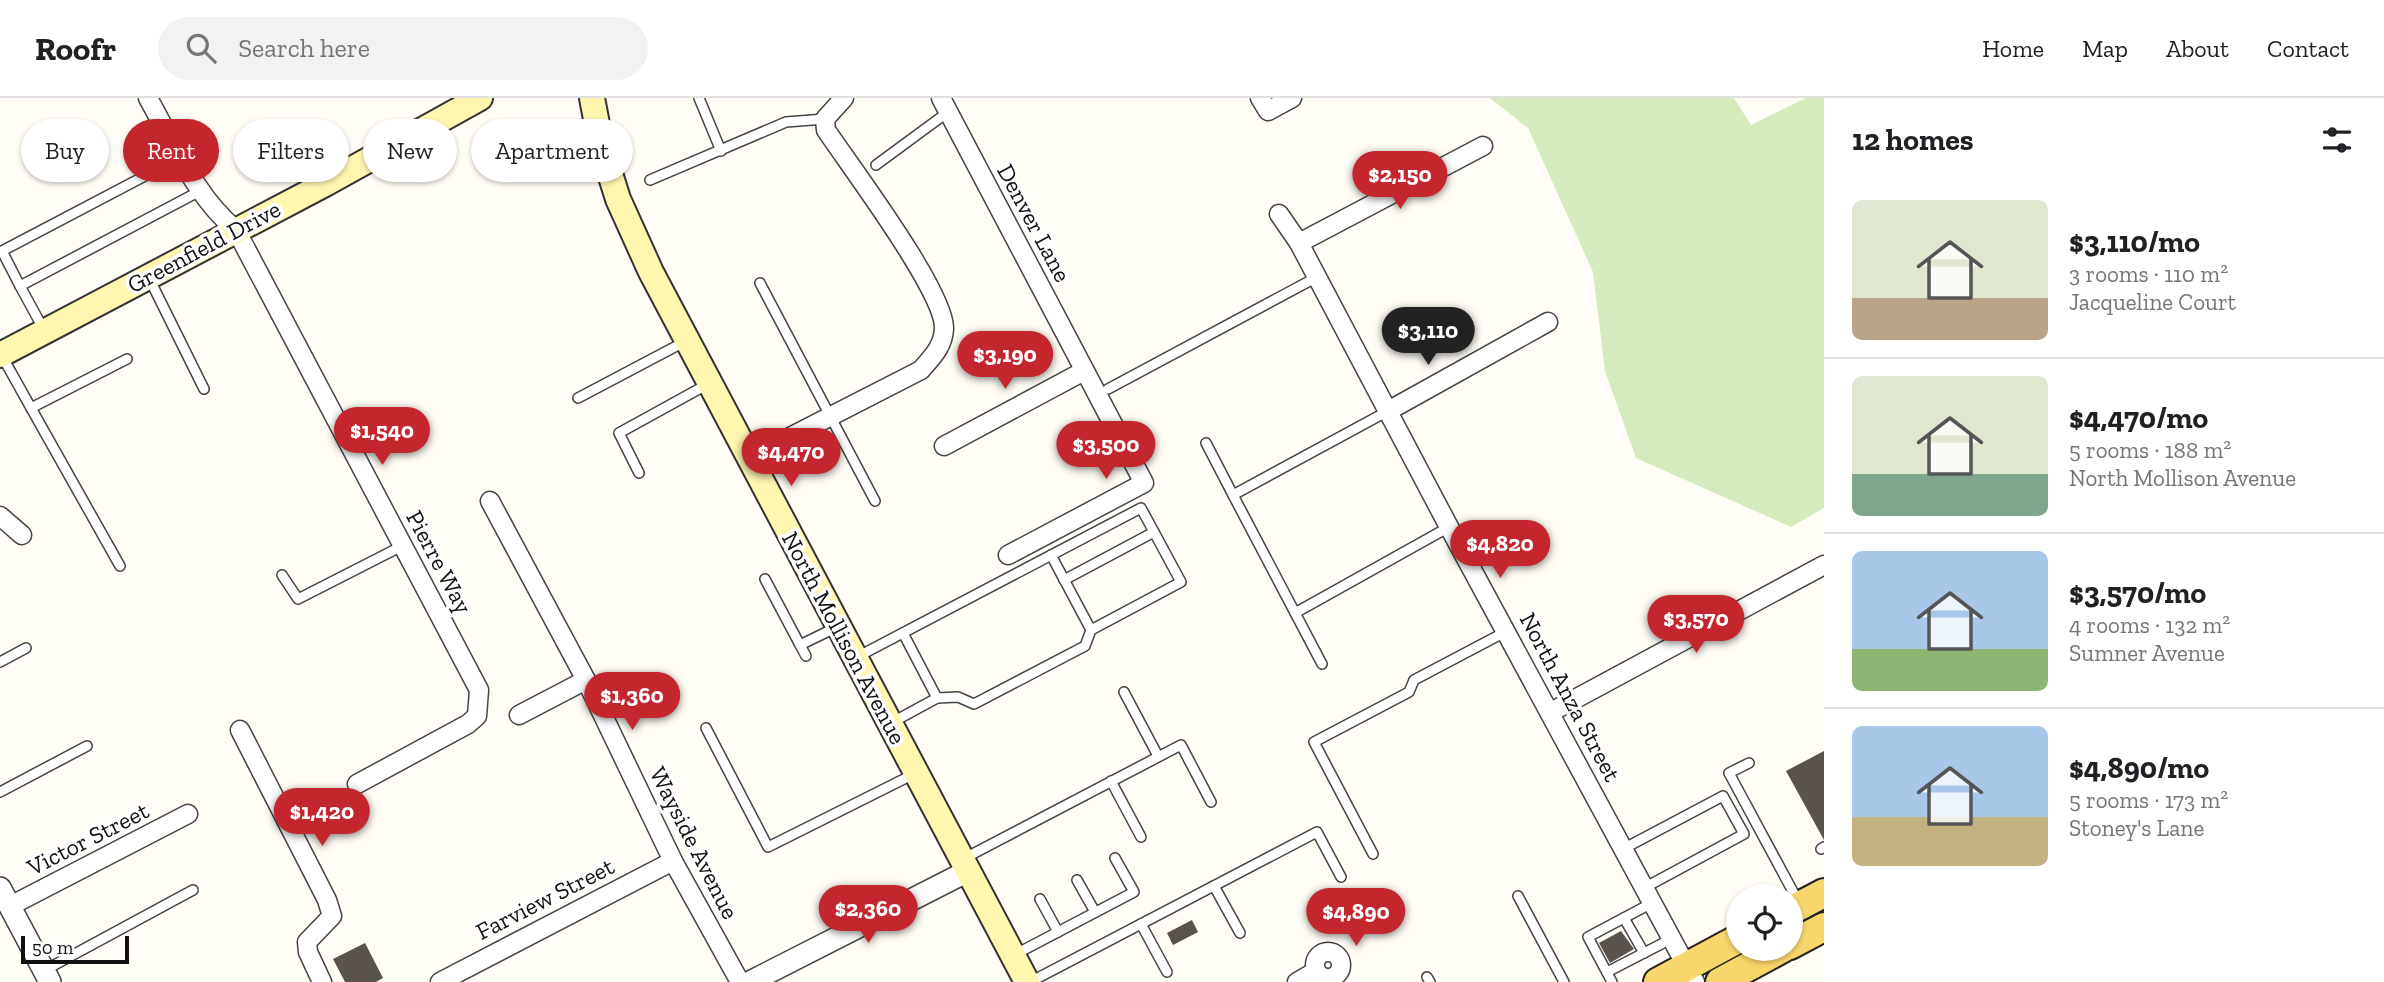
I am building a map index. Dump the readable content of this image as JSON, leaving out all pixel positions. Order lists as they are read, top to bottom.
{
  "streets": {
    "main road": ["Greenfield Drive", "North Mollison Avenue"],
    "street": [
      "Denver Lane",
      "Pierre Way",
      "North Anza Street",
      "Victor Street",
      "Wayside Avenue",
      "Farview Street"
    ]
  },
  "crossings": [
    ["Greenfield Drive", "Pierre Way"],
    ["Wayside Avenue", "Farview Street"]
  ],
  "scale_bar": "50 m",
  "page": {
    "header": "Roofr",
    "search": "Search here",
    "nav": [
      "Home",
      "Map",
      "About",
      "Contact"
    ],
    "heading": "12 homes",
    "chip": [
      "Buy",
      "Rent",
      "Filters",
      "New",
      "Apartment"
    ],
    "price": [
      "$2,150",
      "$3,110",
      "$3,190",
      "$1,540",
      "$3,500",
      "$4,470",
      "$4,820",
      "$3,570",
      "$1,360",
      "$1,420",
      "$2,360",
      "$4,890"
    ],
    "list": [
      {
        "name": "$3,110/mo",
        "note": "3 rooms · 110 m² · Jacqueline Court"
      },
      {
        "name": "$4,470/mo",
        "note": "5 rooms · 188 m² · North Mollison Avenue"
      },
      {
        "name": "$3,570/mo",
        "note": "4 rooms · 132 m² · Sumner Avenue"
      },
      {
        "name": "$4,890/mo",
        "note": "5 rooms · 173 m² · Stoney's Lane"
      }
    ],
    "scale": "50 m"
  }
}
